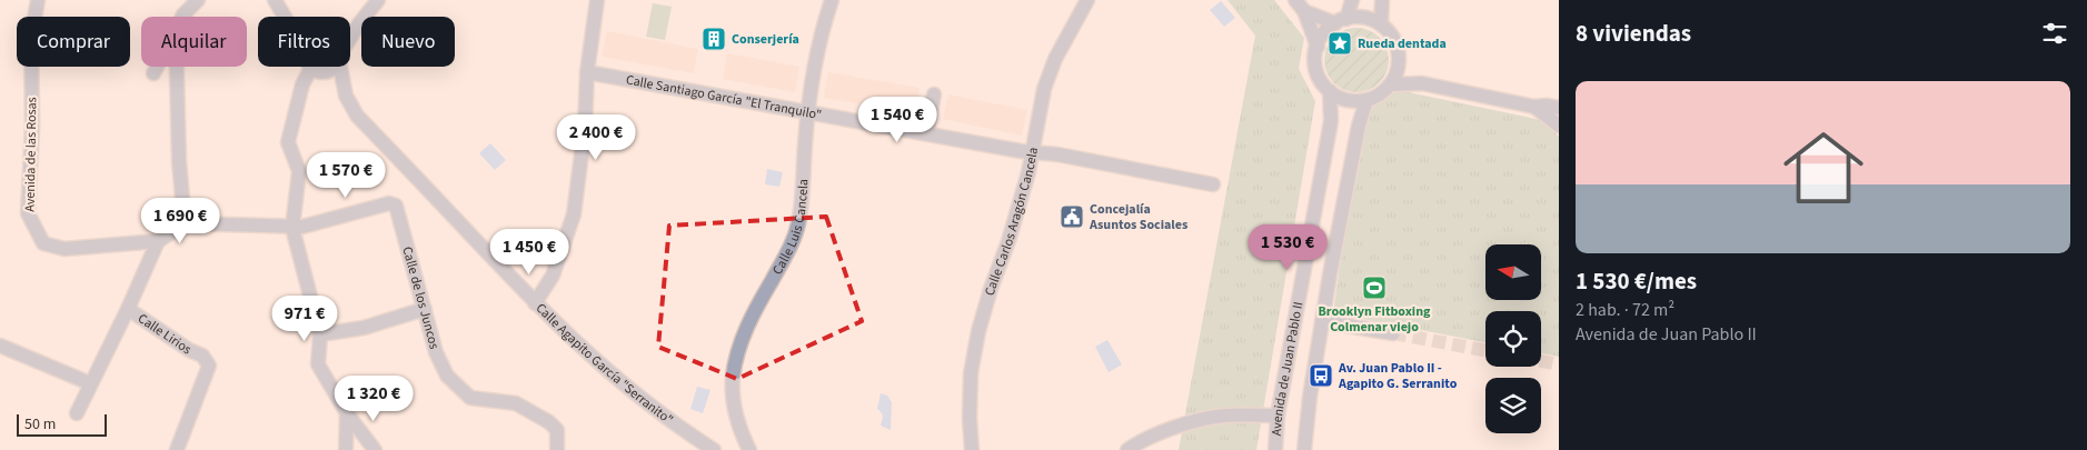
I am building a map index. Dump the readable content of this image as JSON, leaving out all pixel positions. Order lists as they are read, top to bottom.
{
  "streets": {
    "street": [
      "Calle Santiago García \"El Tranquilo\"",
      "Avenida de las Rosas",
      "Calle Carlos Aragón Cancela",
      "Calle Luis Cancela",
      "Calle de los Juncos",
      "Calle Lirios",
      "Calle Agapito García \"Serranito\"",
      "Avenida de Juan Pablo II"
    ]
  },
  "crossings": [
    ["Calle Santiago García \"El Tranquilo\"", "Calle Carlos Aragón Cancela"],
    ["Calle Santiago García \"El Tranquilo\"", "Calle Luis Cancela"]
  ],
  "places": {
    "building": ["Conserjería"],
    "place": ["Rueda dentada"],
    "public building": ["Concejalía Asuntos Sociales"],
    "sports": ["Brooklyn Fitboxing Colmenar viejo"],
    "bus stop": ["Av. Juan Pablo II - Agapito G. Serranito"]
  },
  "scale_bar": "50 m",
  "north": "left",
  "page": {
    "heading": "8 viviendas",
    "chip": [
      "Comprar",
      "Alquilar",
      "Filtros",
      "Nuevo"
    ],
    "list": [
      {
        "name": "1 530 €/mes",
        "note": "2 hab. · 72 m² · Avenida de Juan Pablo II"
      }
    ],
    "price": [
      "1 540 €",
      "2 400 €",
      "1 570 €",
      "1 690 €",
      "1 530 €",
      "1 450 €",
      "971 €",
      "1 320 €"
    ],
    "scale": "50 m"
  }
}
